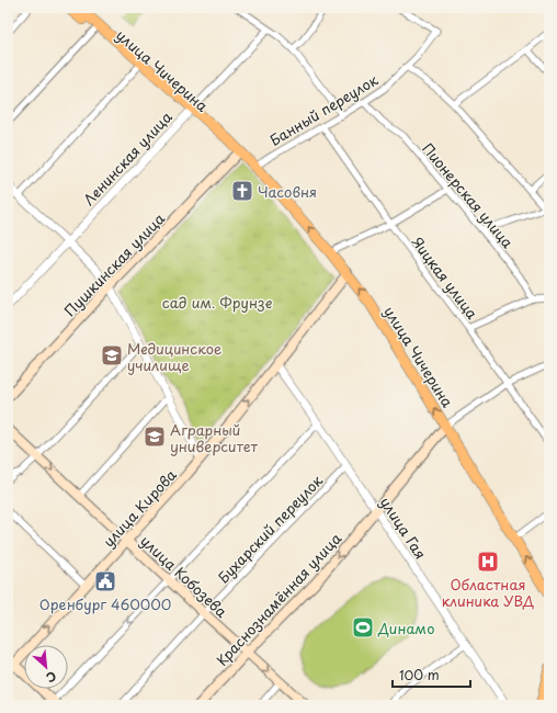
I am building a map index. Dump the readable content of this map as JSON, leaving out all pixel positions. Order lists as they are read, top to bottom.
{
  "streets": {
    "main road": [
      "улица Чичерина",
      "Пушкинская улица",
      "улица Кирова",
      "улица Кобозева",
      "Краснознамённая улица"
    ],
    "street": [
      "Банный переулок",
      "Ленинская улица",
      "Пионерская улица",
      "Яицкая улица",
      "улица Гая",
      "Бухарский переулок"
    ]
  },
  "crossings": [
    ["улица Чичерина", "Банный переулок"],
    ["улица Чичерина", "Ленинская улица"],
    ["улица Чичерина", "Пушкинская улица"],
    ["улица Чичерина", "улица Кирова"],
    ["улица Чичерина", "Краснознамённая улица"],
    ["Банный переулок", "Пионерская улица"],
    ["Банный переулок", "Яицкая улица"],
    ["улица Кирова", "улица Гая"],
    ["улица Кирова", "улица Кобозева"],
    ["улица Гая", "Бухарский переулок"],
    ["улица Гая", "Краснознамённая улица"],
    ["Бухарский переулок", "улица Кобозева"],
    ["улица Кобозева", "Краснознамённая улица"]
  ],
  "one_way": ["улица Чичерина", "улица Кирова", "Краснознамённая улица"],
  "parks": ["сад им. Фрунзе"],
  "places": {
    "church": ["Часовня"],
    "school or university": ["Медицинское училище", "Аграрный университет"],
    "hospital": ["Областная клиника УВД"],
    "public building": ["Оренбург 460000"],
    "sports": ["Динамо"]
  },
  "scale_bar": "100 m",
  "north": "bottom right"
}
